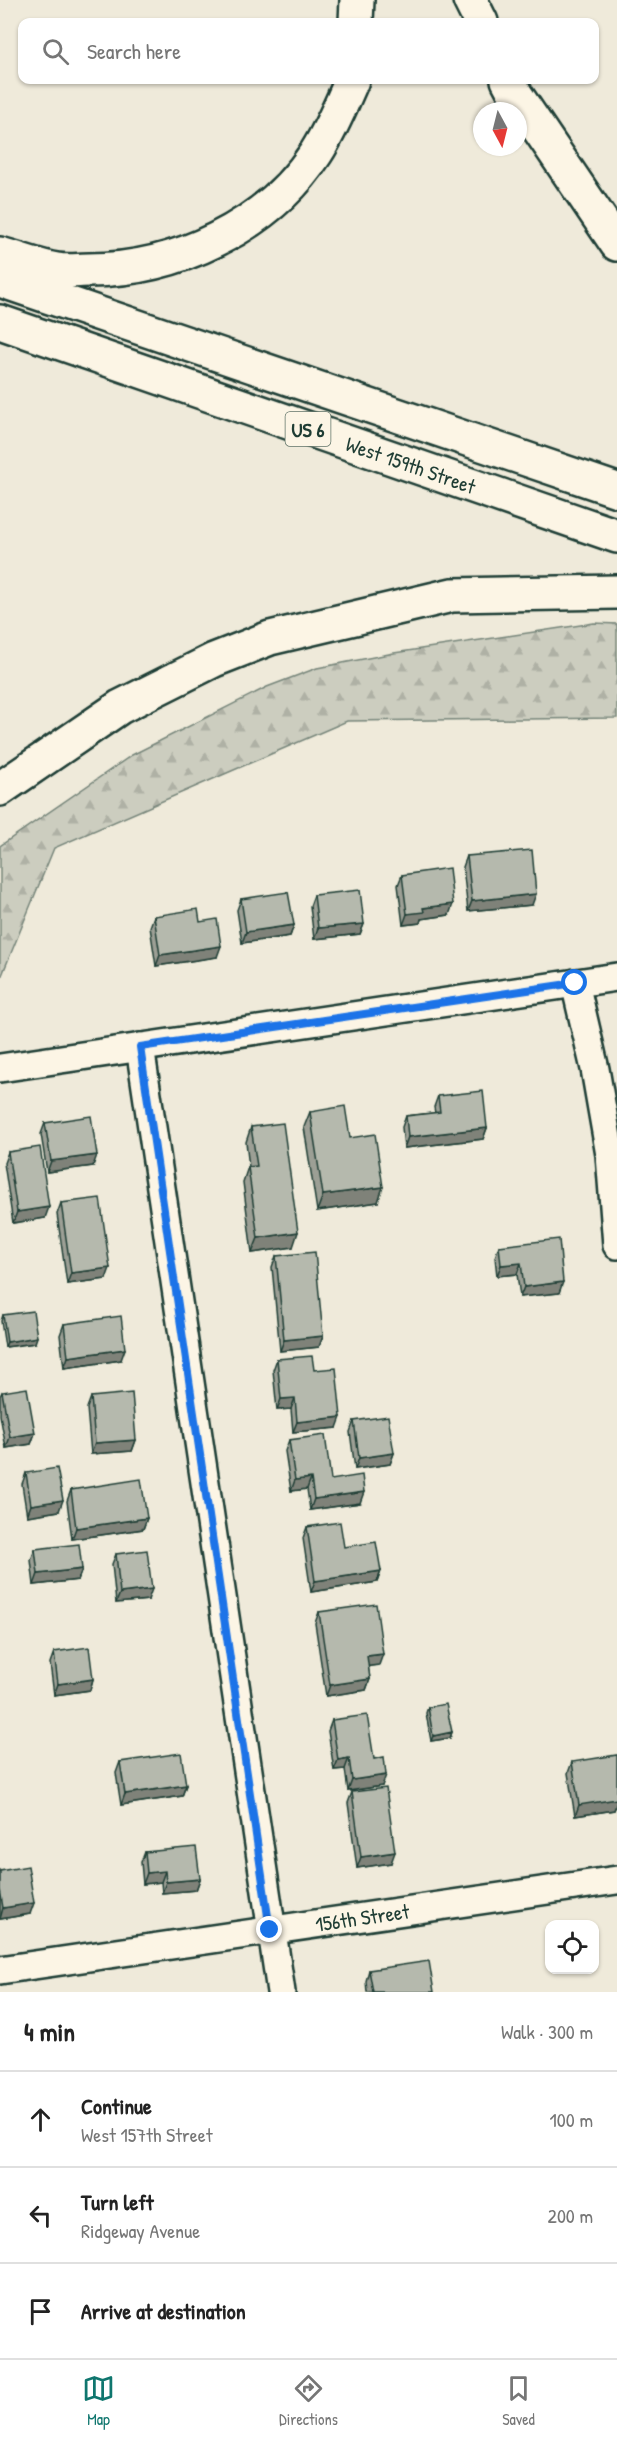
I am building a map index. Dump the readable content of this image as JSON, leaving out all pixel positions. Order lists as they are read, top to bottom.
{
  "streets": {
    "main road": ["US 6", "West 159th Street"],
    "street": ["156th Street"]
  },
  "north": "bottom",
  "page": {
    "search": "Search here",
    "heading": ["4 min", "Walk · 300 m"],
    "list": [
      ["Continue", "West 157th Street", "100 m"],
      ["Turn left", "Ridgeway Avenue", "200 m"],
      "Arrive at destination"
    ],
    "nav": ["Map", "Directions", "Saved"]
  }
}
